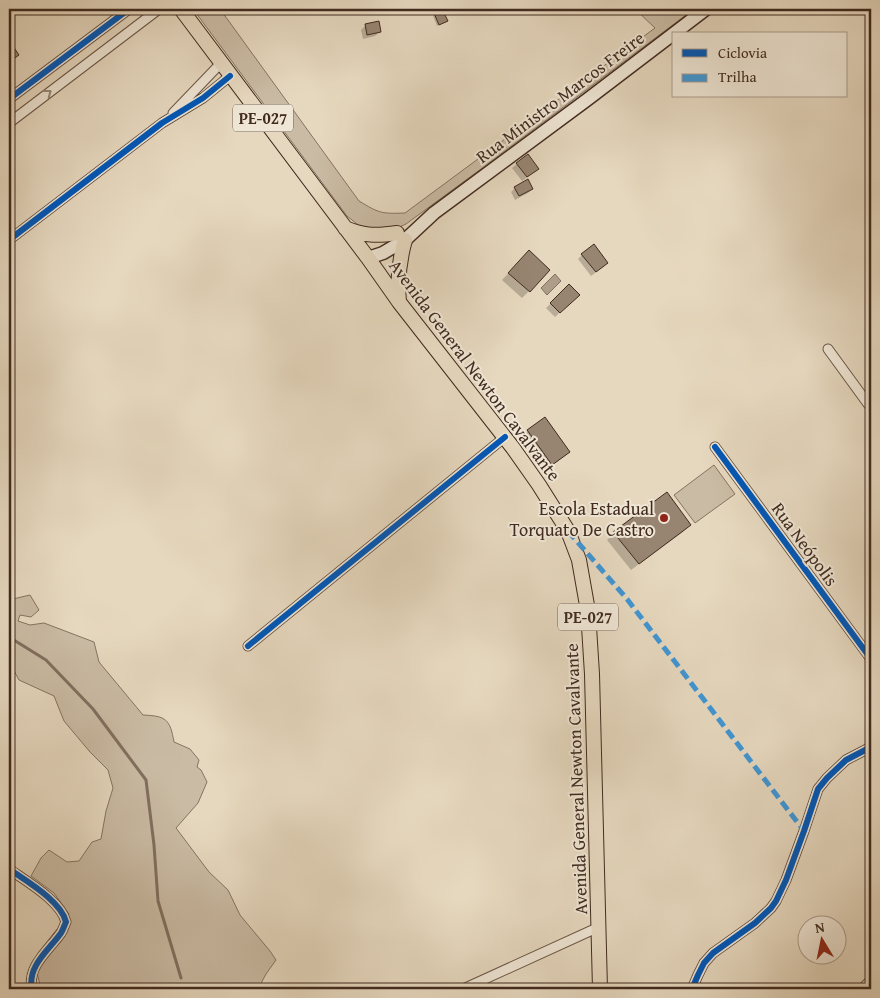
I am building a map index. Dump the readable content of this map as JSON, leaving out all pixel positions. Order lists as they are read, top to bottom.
{
  "streets": {
    "main road": ["Rua Ministro Marcos Freire", "PE-027", "Avenida General Newton Cavalvante"],
    "street": ["Rua Neópolis"]
  },
  "crossings": [
    ["Rua Ministro Marcos Freire", "Avenida General Newton Cavalvante"]
  ],
  "places": ["Escola Estadual Torquato De Castro"],
  "legend": ["Ciclovia", "Trilha"],
  "north": "top"
}
